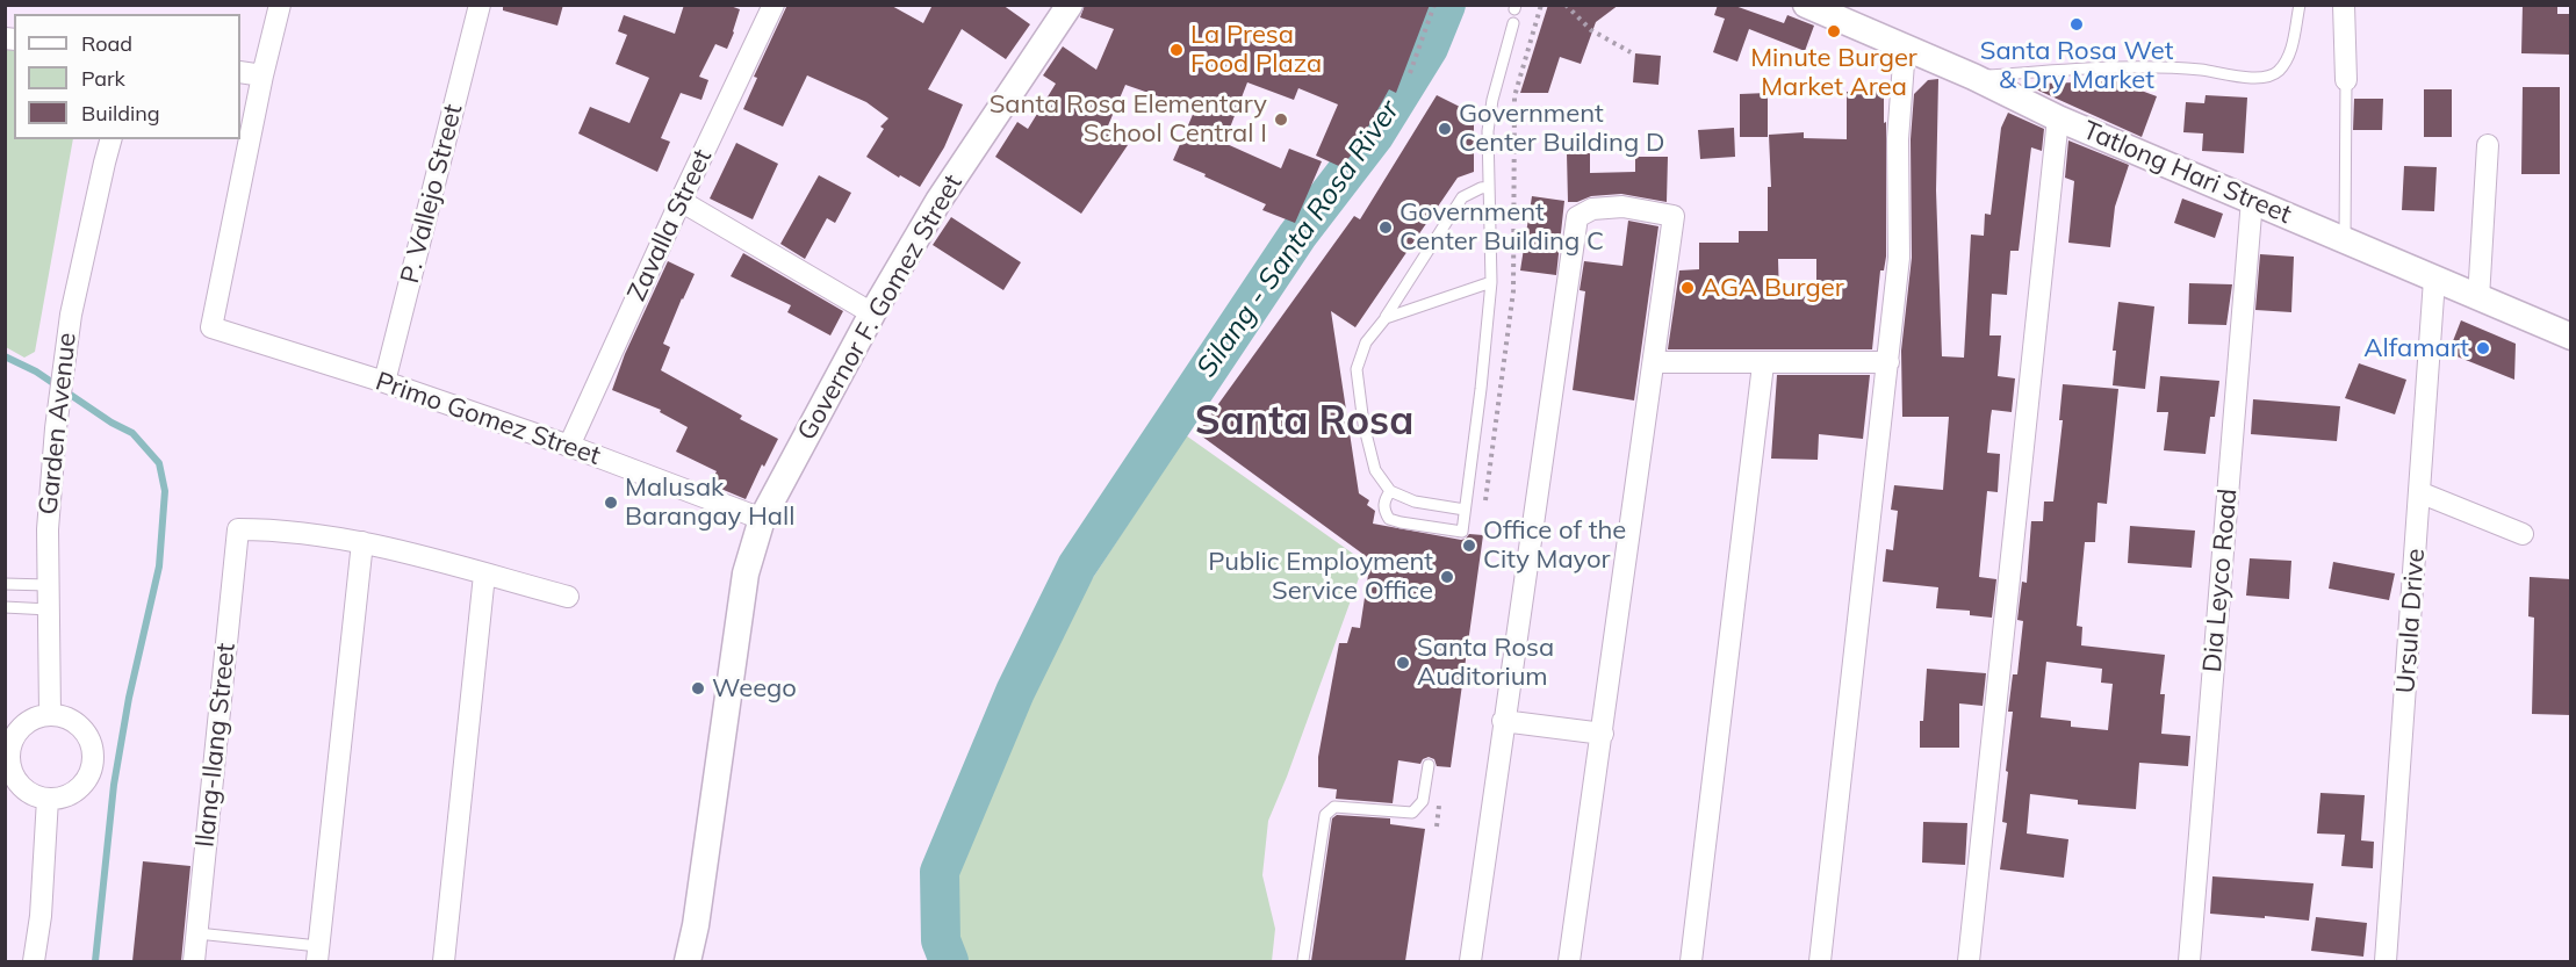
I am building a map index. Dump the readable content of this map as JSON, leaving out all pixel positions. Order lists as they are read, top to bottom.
{
  "streets": {
    "street": [
      "Tatlong Hari Street",
      "P. Vallejo Street",
      "Zavalla Street",
      "Governor F. Gomez Street",
      "Primo Gomez Street",
      "Garden Avenue",
      "Dia Leyco Road",
      "Ursula Drive",
      "Ilang-Ilang Street"
    ]
  },
  "crossings": [
    ["Tatlong Hari Street", "Dia Leyco Road"],
    ["Tatlong Hari Street", "Ursula Drive"],
    ["P. Vallejo Street", "Primo Gomez Street"],
    ["Zavalla Street", "Primo Gomez Street"],
    ["Governor F. Gomez Street", "Primo Gomez Street"]
  ],
  "districts": ["Santa Rosa"],
  "water": ["Silang - Santa Rosa River"],
  "places": [
    "Santa Rosa Wet & Dry Market",
    "Minute Burger Market Area",
    "La Presa Food Plaza",
    "Santa Rosa Elementary School Central I",
    "Government Center Building D",
    "Government Center Building C",
    "AGA Burger",
    "Alfamart",
    "Malusak Barangay Hall",
    "Office of the City Mayor",
    "Public Employment Service Office",
    "Santa Rosa Auditorium",
    "Weego"
  ],
  "legend": ["Road", "Park", "Building"]
}
